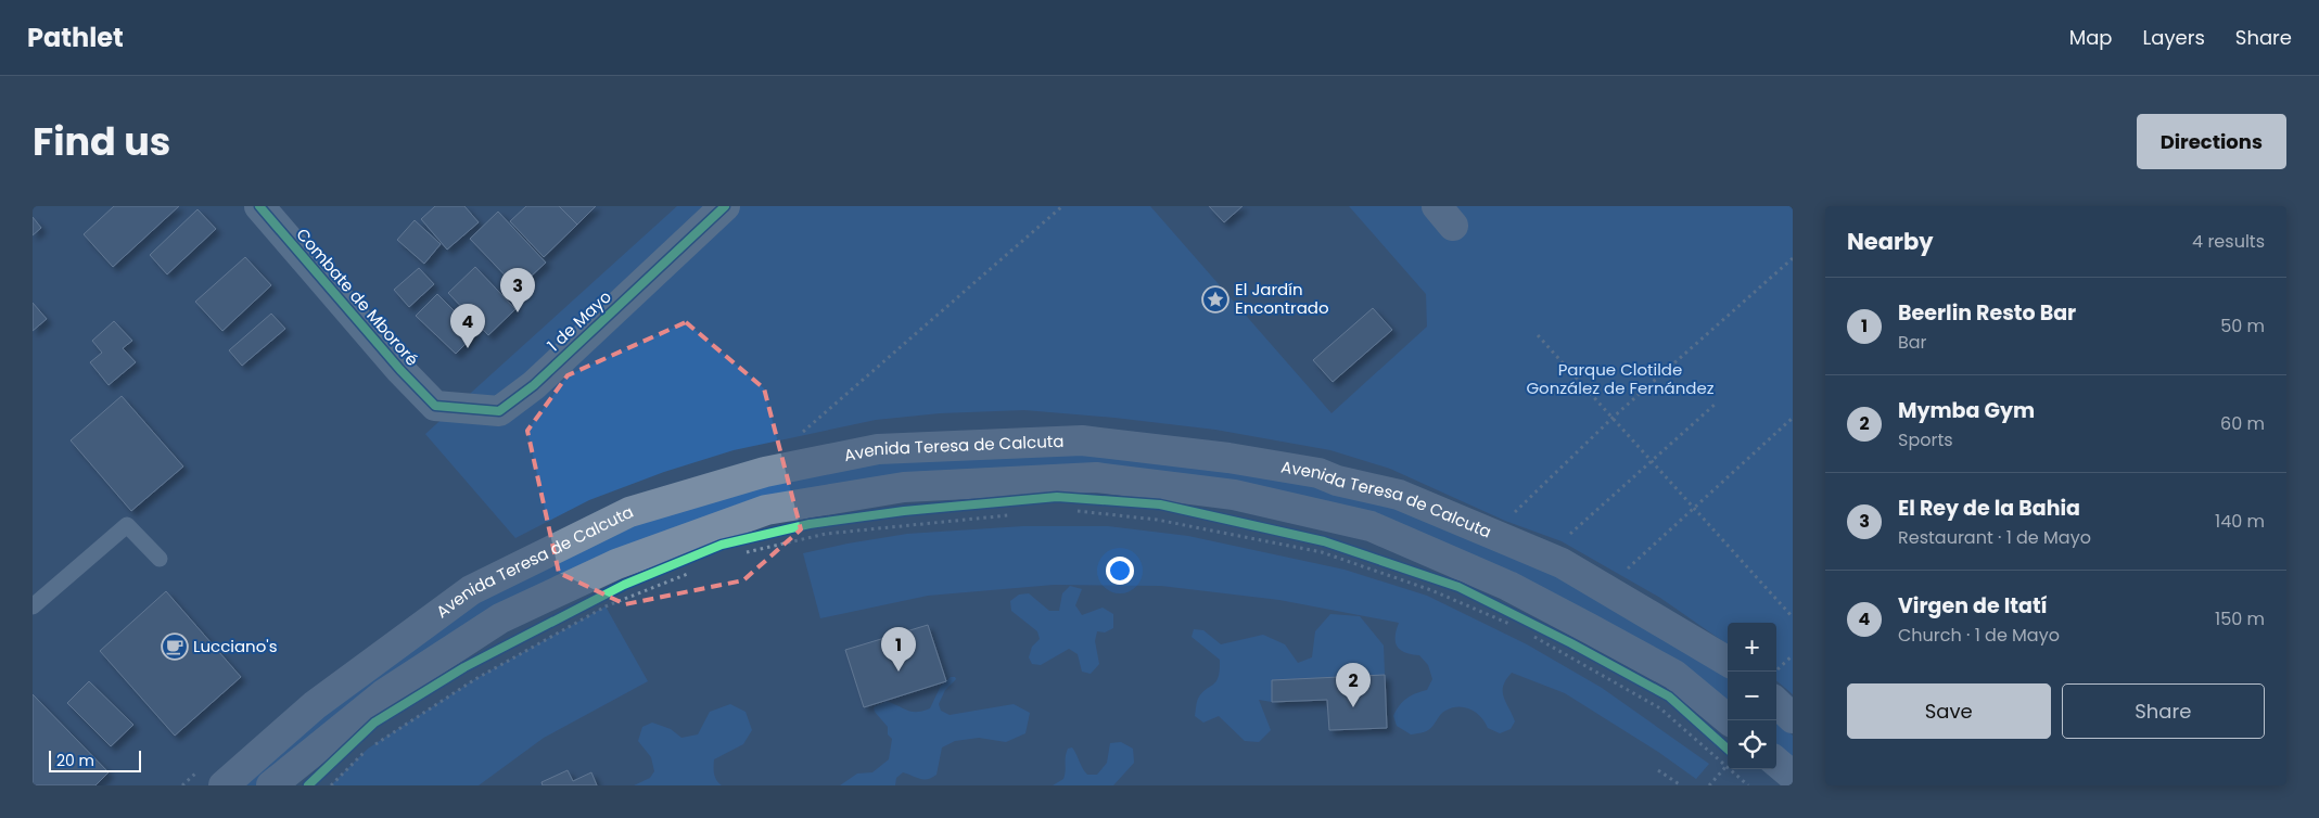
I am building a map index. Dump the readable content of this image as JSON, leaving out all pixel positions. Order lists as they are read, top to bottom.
{
  "streets": {
    "main road": ["Avenida Teresa de Calcuta"],
    "street": ["Combate de Mbororé", "1 de Mayo"]
  },
  "crossings": [
    ["Combate de Mbororé", "1 de Mayo"]
  ],
  "parks": ["Parque Clotilde González de Fernández"],
  "places": {
    "place": ["El Jardín Encontrado"],
    "cafe": ["Lucciano's"]
  },
  "scale_bar": "20 m",
  "page": {
    "header": "Pathlet",
    "nav": ["Map", "Layers", "Share"],
    "title": "Find us",
    "buttons": [
      "Directions",
      ["Save", "Share"]
    ],
    "heading": ["Nearby", "4 results"],
    "pins": [
      "3",
      "4",
      "1",
      "2"
    ],
    "list": [
      {
        "mark": "1",
        "name": "Beerlin Resto Bar",
        "note": "Bar",
        "value": "50 m"
      },
      {
        "mark": "2",
        "name": "Mymba Gym",
        "note": "Sports",
        "value": "60 m"
      },
      {
        "mark": "3",
        "name": "El Rey de la Bahia",
        "note": "Restaurant · 1 de Mayo",
        "value": "140 m"
      },
      {
        "mark": "4",
        "name": "Virgen de Itatí",
        "note": "Church · 1 de Mayo",
        "value": "150 m"
      }
    ],
    "map_buttons": ["+", "−"],
    "scale": "20 m"
  }
}
